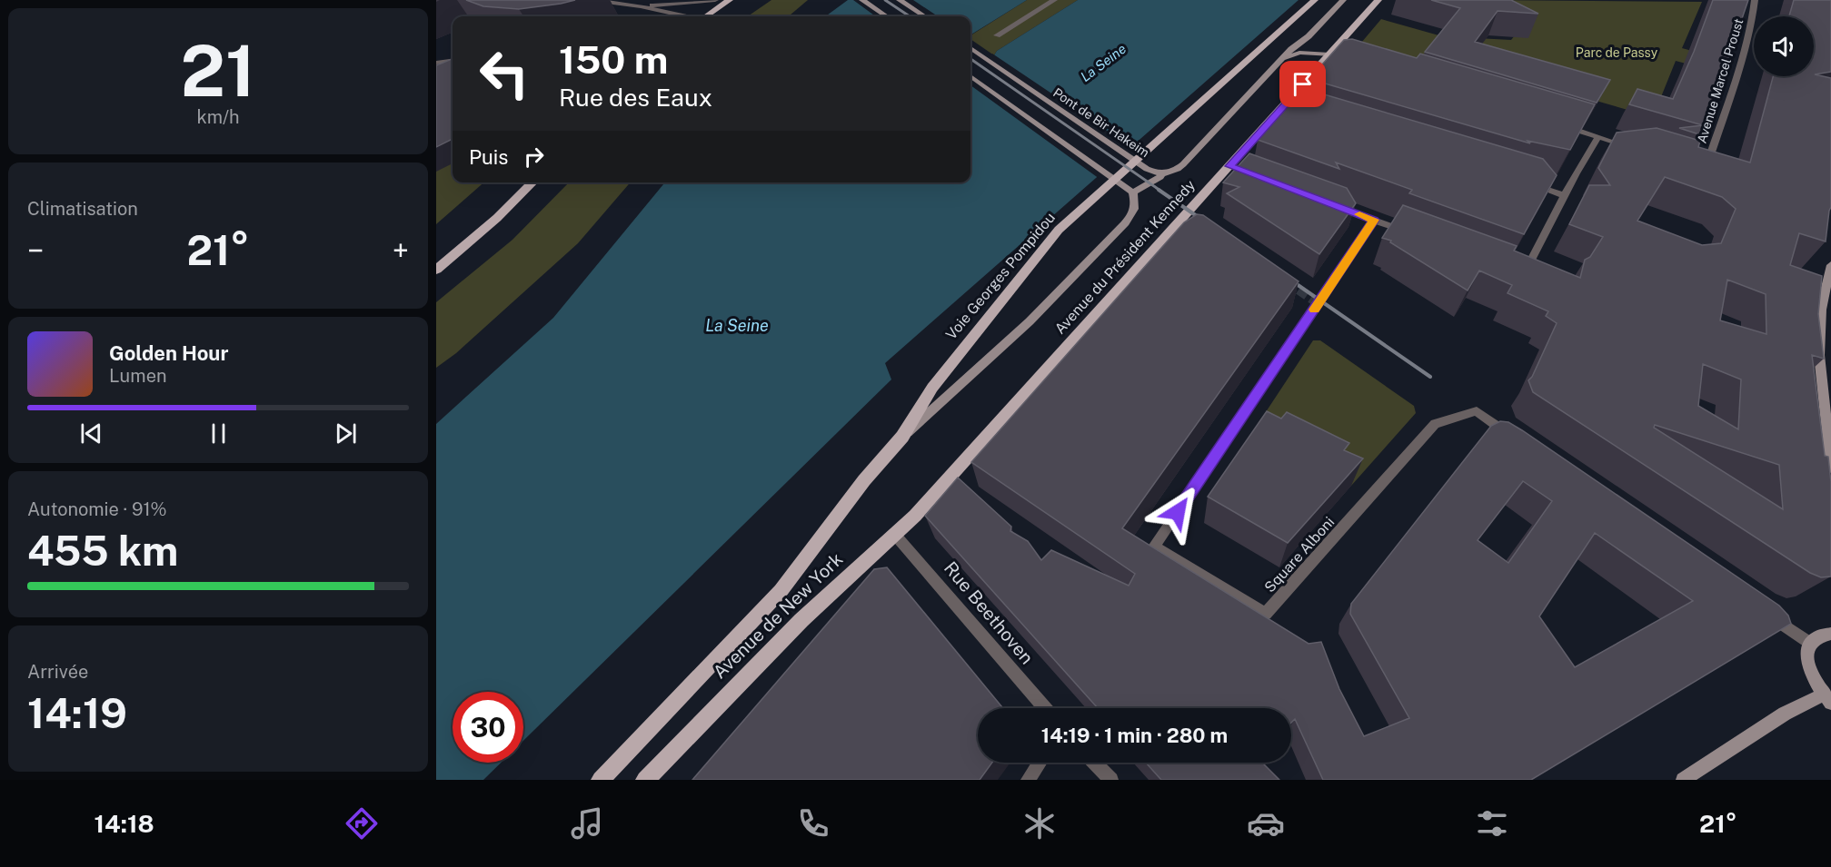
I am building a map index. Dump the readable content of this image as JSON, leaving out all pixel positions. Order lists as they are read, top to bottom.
{
  "streets": {
    "main road": [
      "Pont de Bir Hakeim",
      "Avenue du Président Kennedy",
      "Voie Georges Pompidou",
      "Avenue de New York"
    ],
    "street": ["Avenue Marcel Proust", "Square Alboni", "Rue Beethoven"]
  },
  "crossings": [
    ["Avenue du Président Kennedy", "Rue Beethoven"],
    ["Avenue du Président Kennedy", "Avenue de New York"],
    ["Voie Georges Pompidou", "Avenue de New York"],
    ["Rue Beethoven", "Avenue de New York"]
  ],
  "water": ["La Seine"],
  "parks": ["Parc de Passy"],
  "page": {
    "tile": [
      ["21", "km/h"],
      "Climatisation",
      ["Autonomie · 91%", "455 km"],
      ["Arrivée", "14:19"]
    ],
    "turn": ["150 m", "Rue des Eaux"],
    "then": "Puis",
    "heat": ["−", "21°", "+"],
    "song": ["Golden Hour", "Lumen"],
    "limit": "30",
    "trip": "14:19 · 1 min · 280 m",
    "tabs": ["14:18", "21°"]
  }
}
